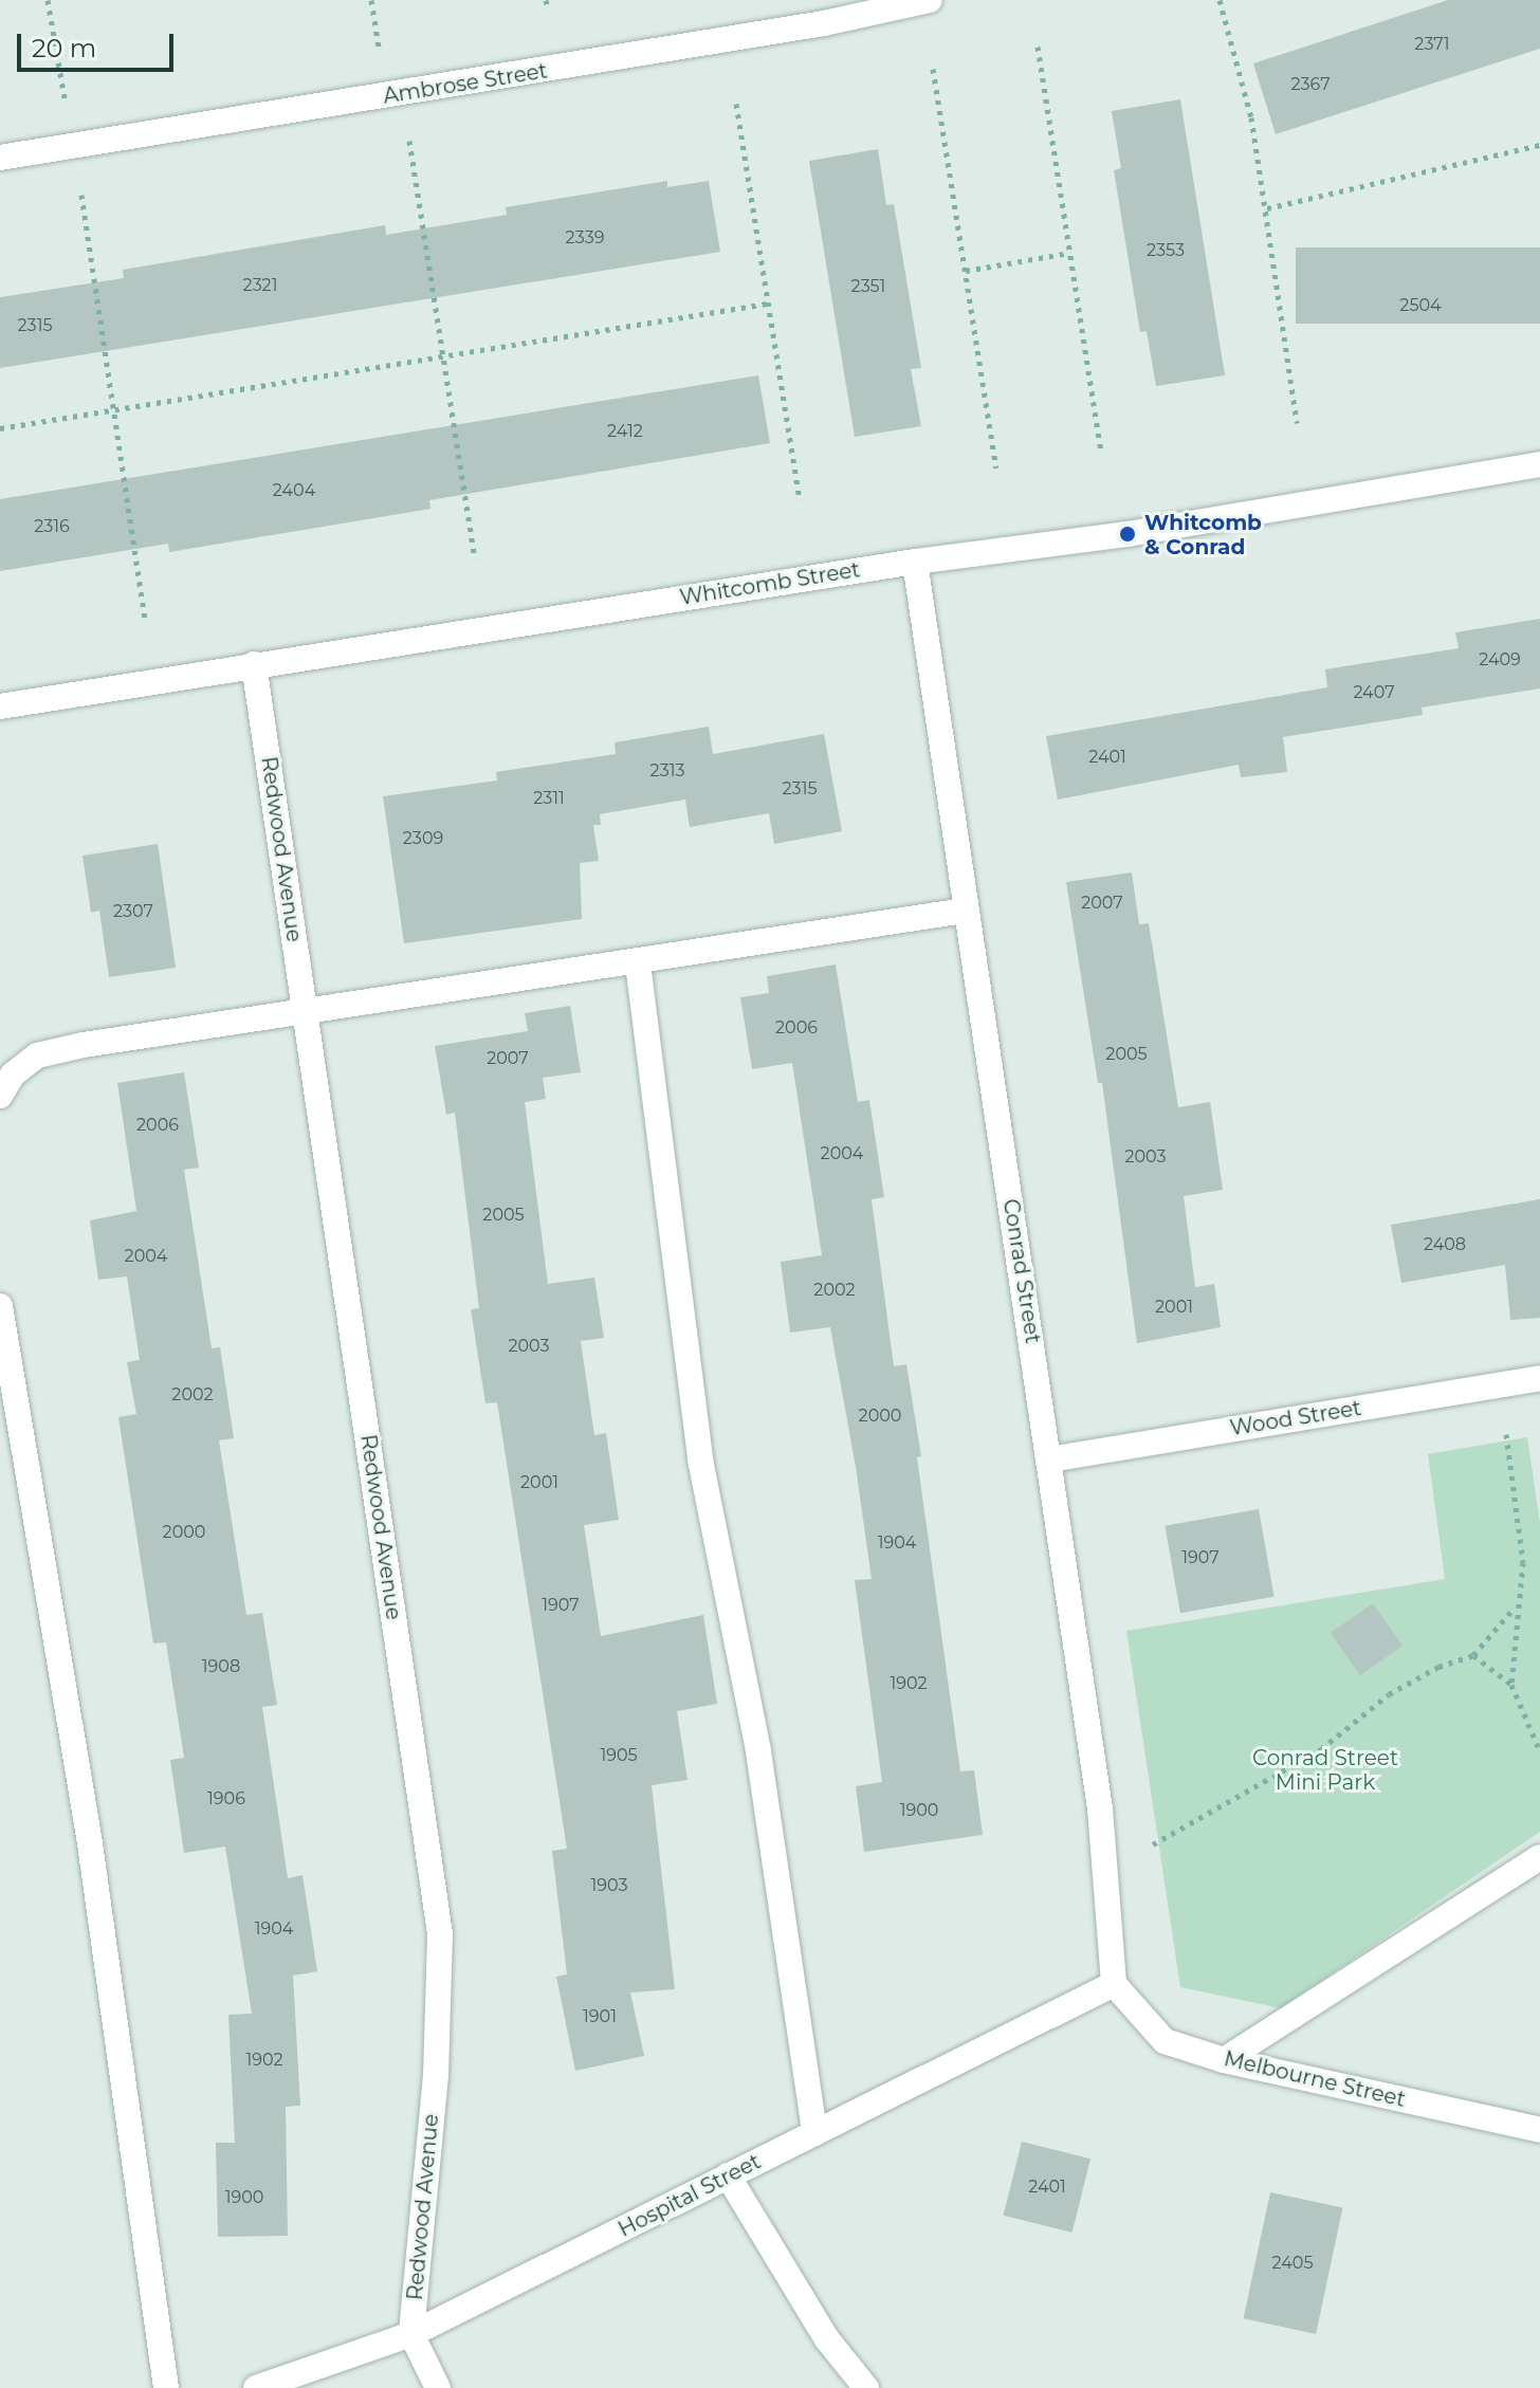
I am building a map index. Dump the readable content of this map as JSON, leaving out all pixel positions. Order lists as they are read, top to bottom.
{
  "streets": {
    "street": [
      "Ambrose Street",
      "Whitcomb Street",
      "Redwood Avenue",
      "Conrad Street",
      "Wood Street",
      "Melbourne Street",
      "Hospital Street"
    ]
  },
  "crossings": [
    ["Whitcomb Street", "Redwood Avenue"],
    ["Whitcomb Street", "Conrad Street"],
    ["Redwood Avenue", "Hospital Street"],
    ["Conrad Street", "Wood Street"],
    ["Conrad Street", "Melbourne Street"],
    ["Conrad Street", "Hospital Street"],
    ["Melbourne Street", "Hospital Street"]
  ],
  "parks": ["Conrad Street Mini Park"],
  "places": ["Whitcomb & Conrad"],
  "house_numbers": [
    "2371",
    "2367",
    "2339",
    "2353",
    "2321",
    "2351",
    "2504",
    "2315",
    "2412",
    "2404",
    "2316",
    "2409",
    "2407",
    "2401",
    "2313",
    "2315",
    "2311",
    "2309",
    "2007",
    "2307",
    "2006",
    "2005",
    "2007",
    "2006",
    "2004",
    "2003",
    "2005",
    "2408",
    "2004",
    "2002",
    "2001",
    "2003",
    "2002",
    "2000",
    "2001",
    "2000",
    "1904",
    "1907",
    "1907",
    "1908",
    "1902",
    "1905",
    "1906",
    "1900",
    "1903",
    "1904",
    "1901",
    "1902",
    "2401",
    "1900",
    "2405"
  ],
  "scale_bar": "20 m"
}
